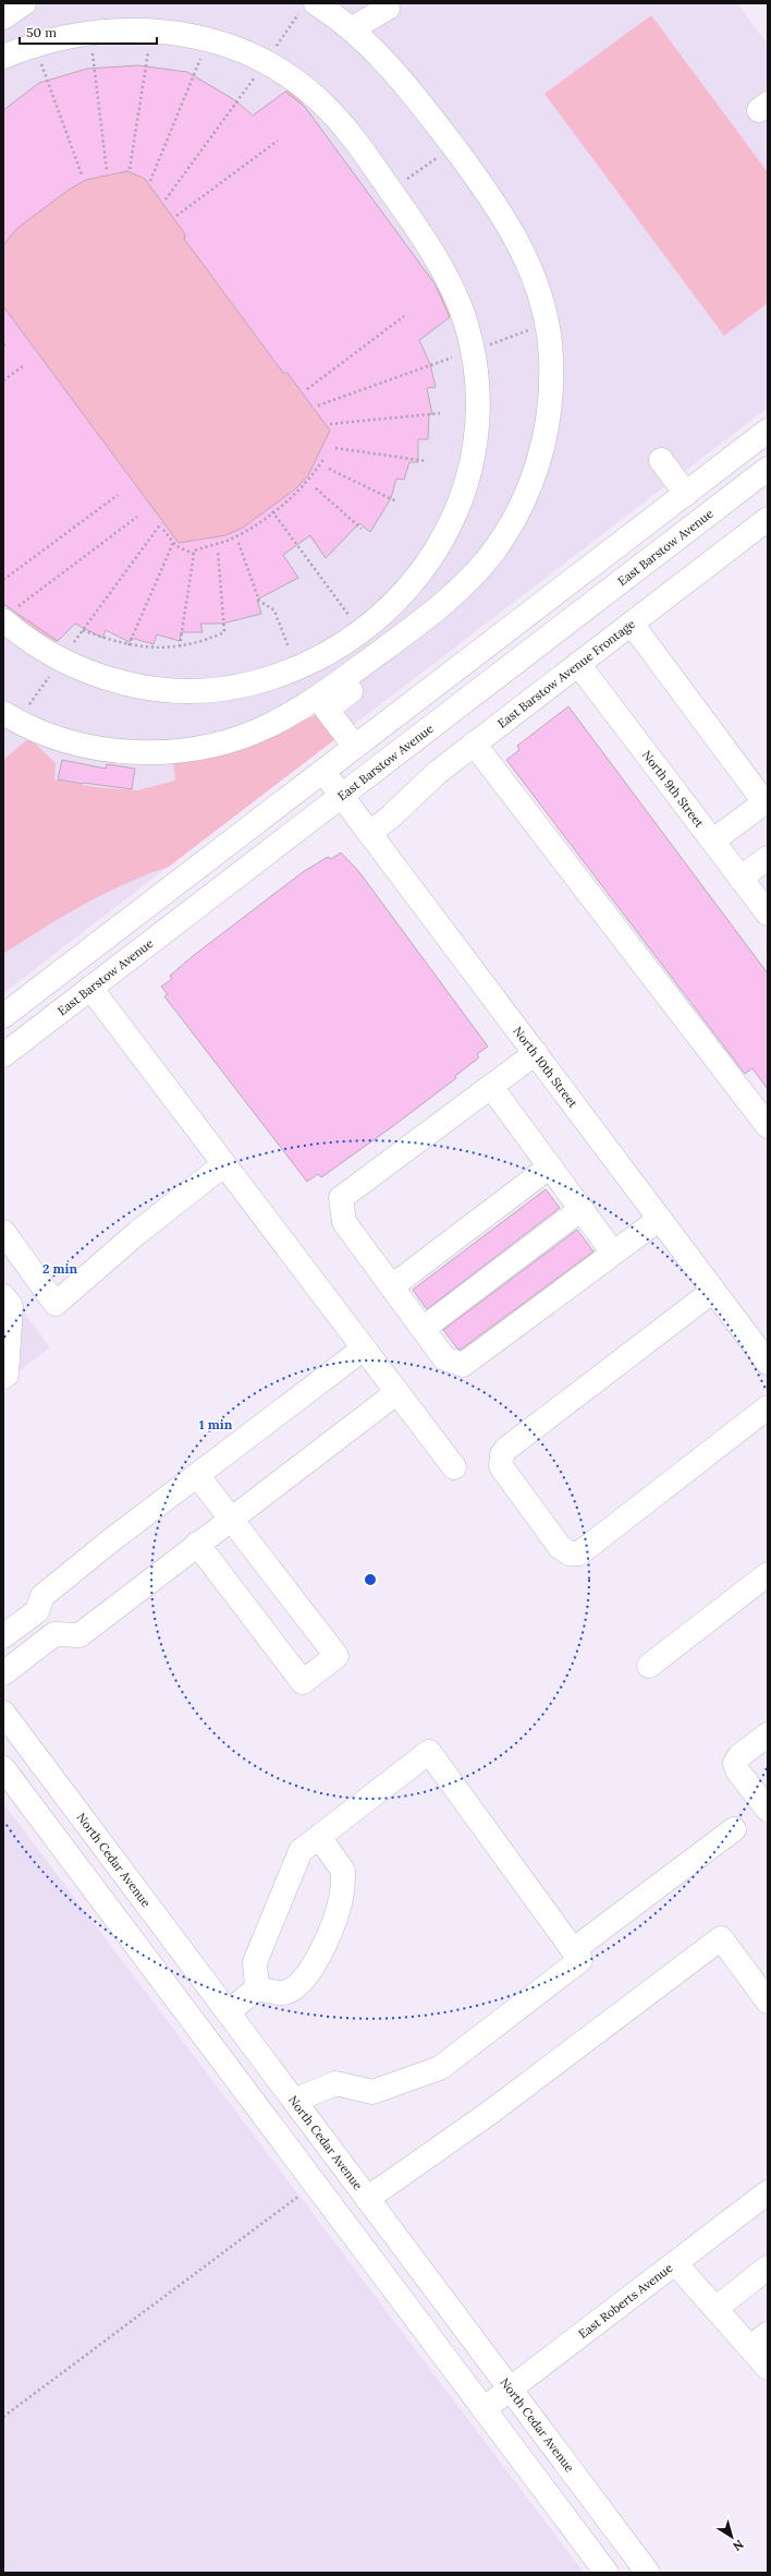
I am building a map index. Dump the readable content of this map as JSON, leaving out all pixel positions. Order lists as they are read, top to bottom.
{
  "streets": {
    "main road": [
      "East Barstow Avenue",
      "East Barstow Avenue Frontage",
      "North 9th Street",
      "North 10th Street",
      "North Cedar Avenue",
      "East Roberts Avenue"
    ]
  },
  "crossings": [
    ["East Barstow Avenue", "North 10th Street"],
    ["East Barstow Avenue Frontage", "North 9th Street"],
    ["East Barstow Avenue Frontage", "North 10th Street"],
    ["North Cedar Avenue", "East Roberts Avenue"]
  ],
  "scale_bar": "50 m",
  "north": "bottom right",
  "rings": ["2 min", "1 min"]
}
